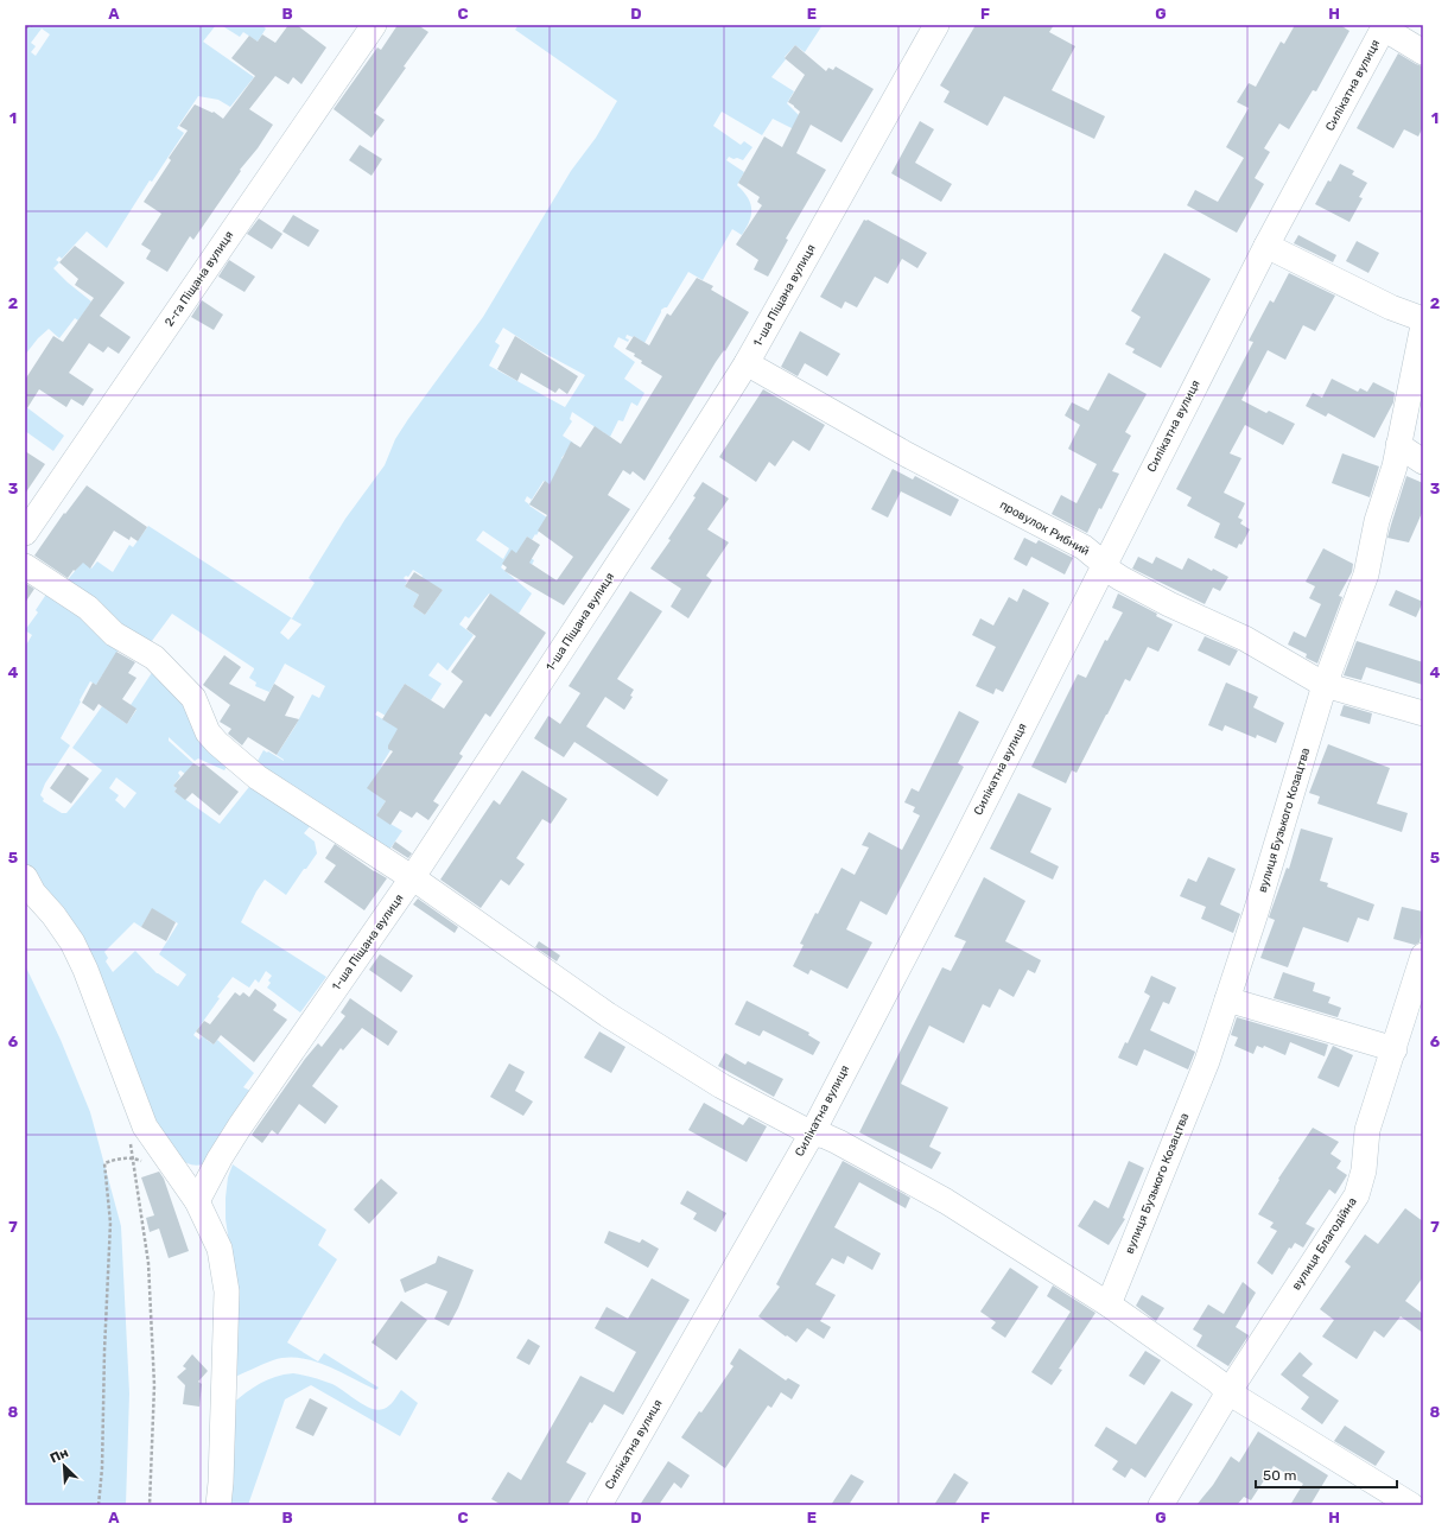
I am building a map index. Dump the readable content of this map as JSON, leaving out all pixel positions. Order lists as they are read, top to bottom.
{
  "streets": {
    "street": [
      "Силікатна вулиця",
      "2-га Піщана вулиця",
      "1-ша Піщана вулиця",
      "провулок Рибний",
      "вулиця Бузького Козацтва",
      "вулиця Благодійна"
    ]
  },
  "crossings": [
    ["Силікатна вулиця", "провулок Рибний"],
    ["1-ша Піщана вулиця", "провулок Рибний"],
    ["провулок Рибний", "вулиця Бузького Козацтва"]
  ],
  "scale_bar": "50 m",
  "north": "top left",
  "grid": {
    "columns": [
      "A",
      "B",
      "C",
      "D",
      "E",
      "F",
      "G",
      "H"
    ],
    "rows": [
      "1",
      "2",
      "3",
      "4",
      "5",
      "6",
      "7",
      "8"
    ]
  }
}
